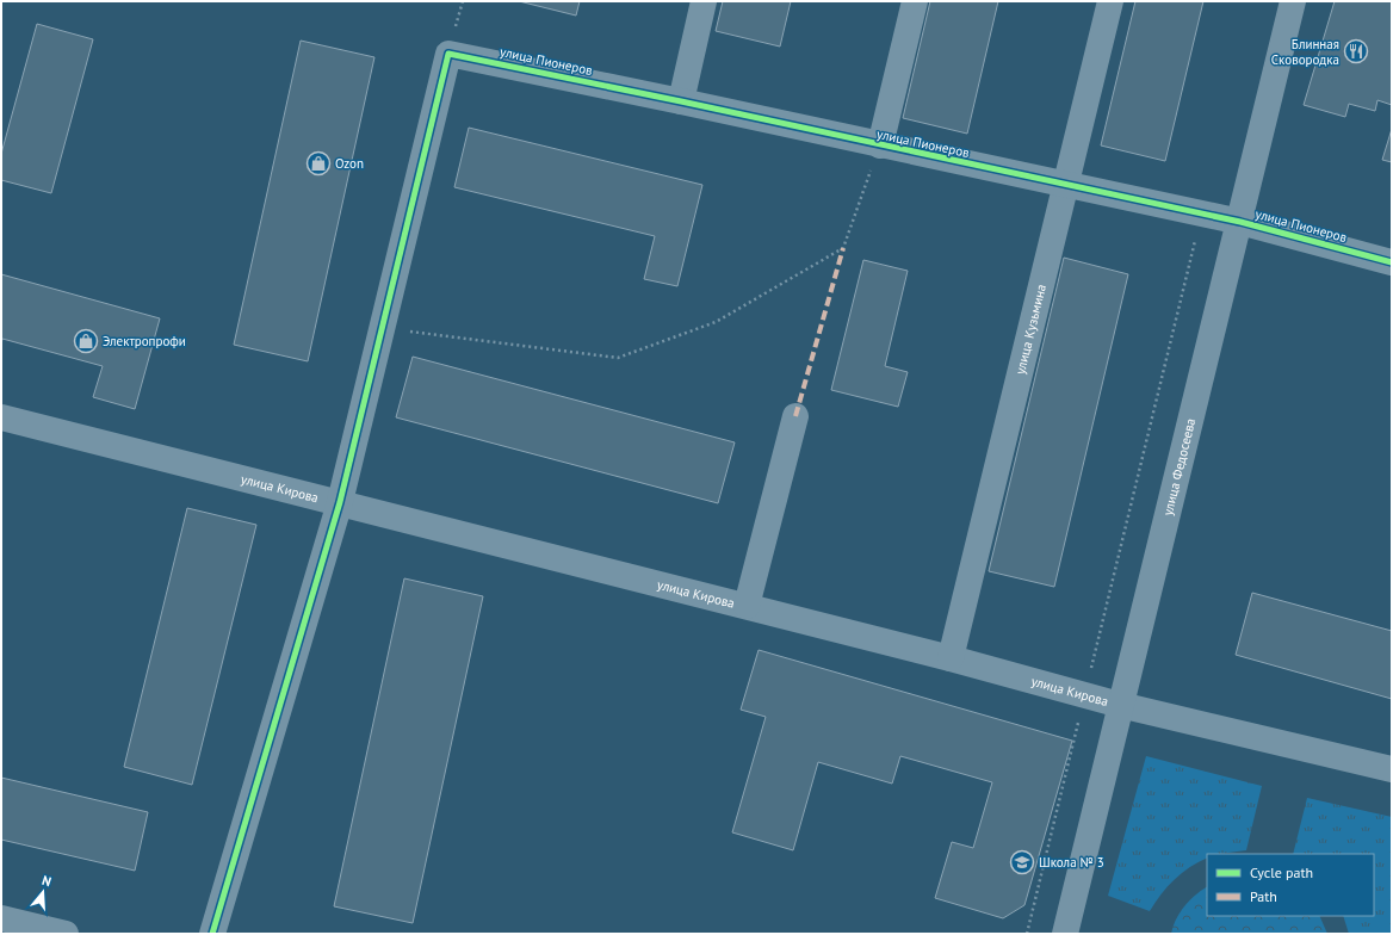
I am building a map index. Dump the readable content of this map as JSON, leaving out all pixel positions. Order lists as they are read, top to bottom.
{
  "streets": {
    "street": [
      "улица Пионеров",
      "улица Кузьмина",
      "улица Федосеева",
      "улица Кирова"
    ]
  },
  "crossings": [
    ["улица Пионеров", "улица Кузьмина"],
    ["улица Пионеров", "улица Федосеева"],
    ["улица Кузьмина", "улица Кирова"],
    ["улица Федосеева", "улица Кирова"]
  ],
  "places": {
    "restaurant": ["Блинная Сковородка"],
    "shop": ["Ozon", "Электропрофи"],
    "school or university": ["Школа № 3"]
  },
  "legend": ["Cycle path", "Path"],
  "north": "top"
}
